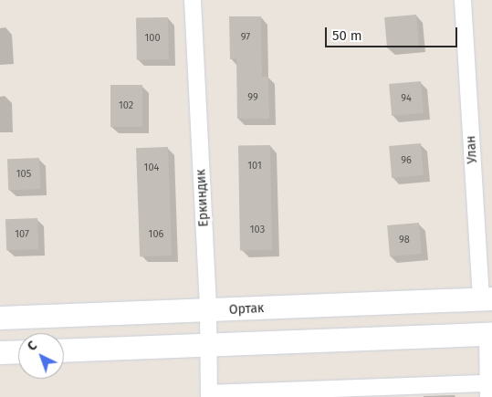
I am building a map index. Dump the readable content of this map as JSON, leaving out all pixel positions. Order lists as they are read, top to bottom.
{
  "streets": {
    "street": ["Улан", "Еркиндик", "Ортак"]
  },
  "crossings": [
    ["Улан", "Ортак"],
    ["Еркиндик", "Ортак"]
  ],
  "house_numbers": [
    "97",
    "100",
    "99",
    "94",
    "102",
    "96",
    "101",
    "104",
    "105",
    "103",
    "107",
    "106",
    "98"
  ],
  "scale_bar": "50 m",
  "north": "top left"
}
